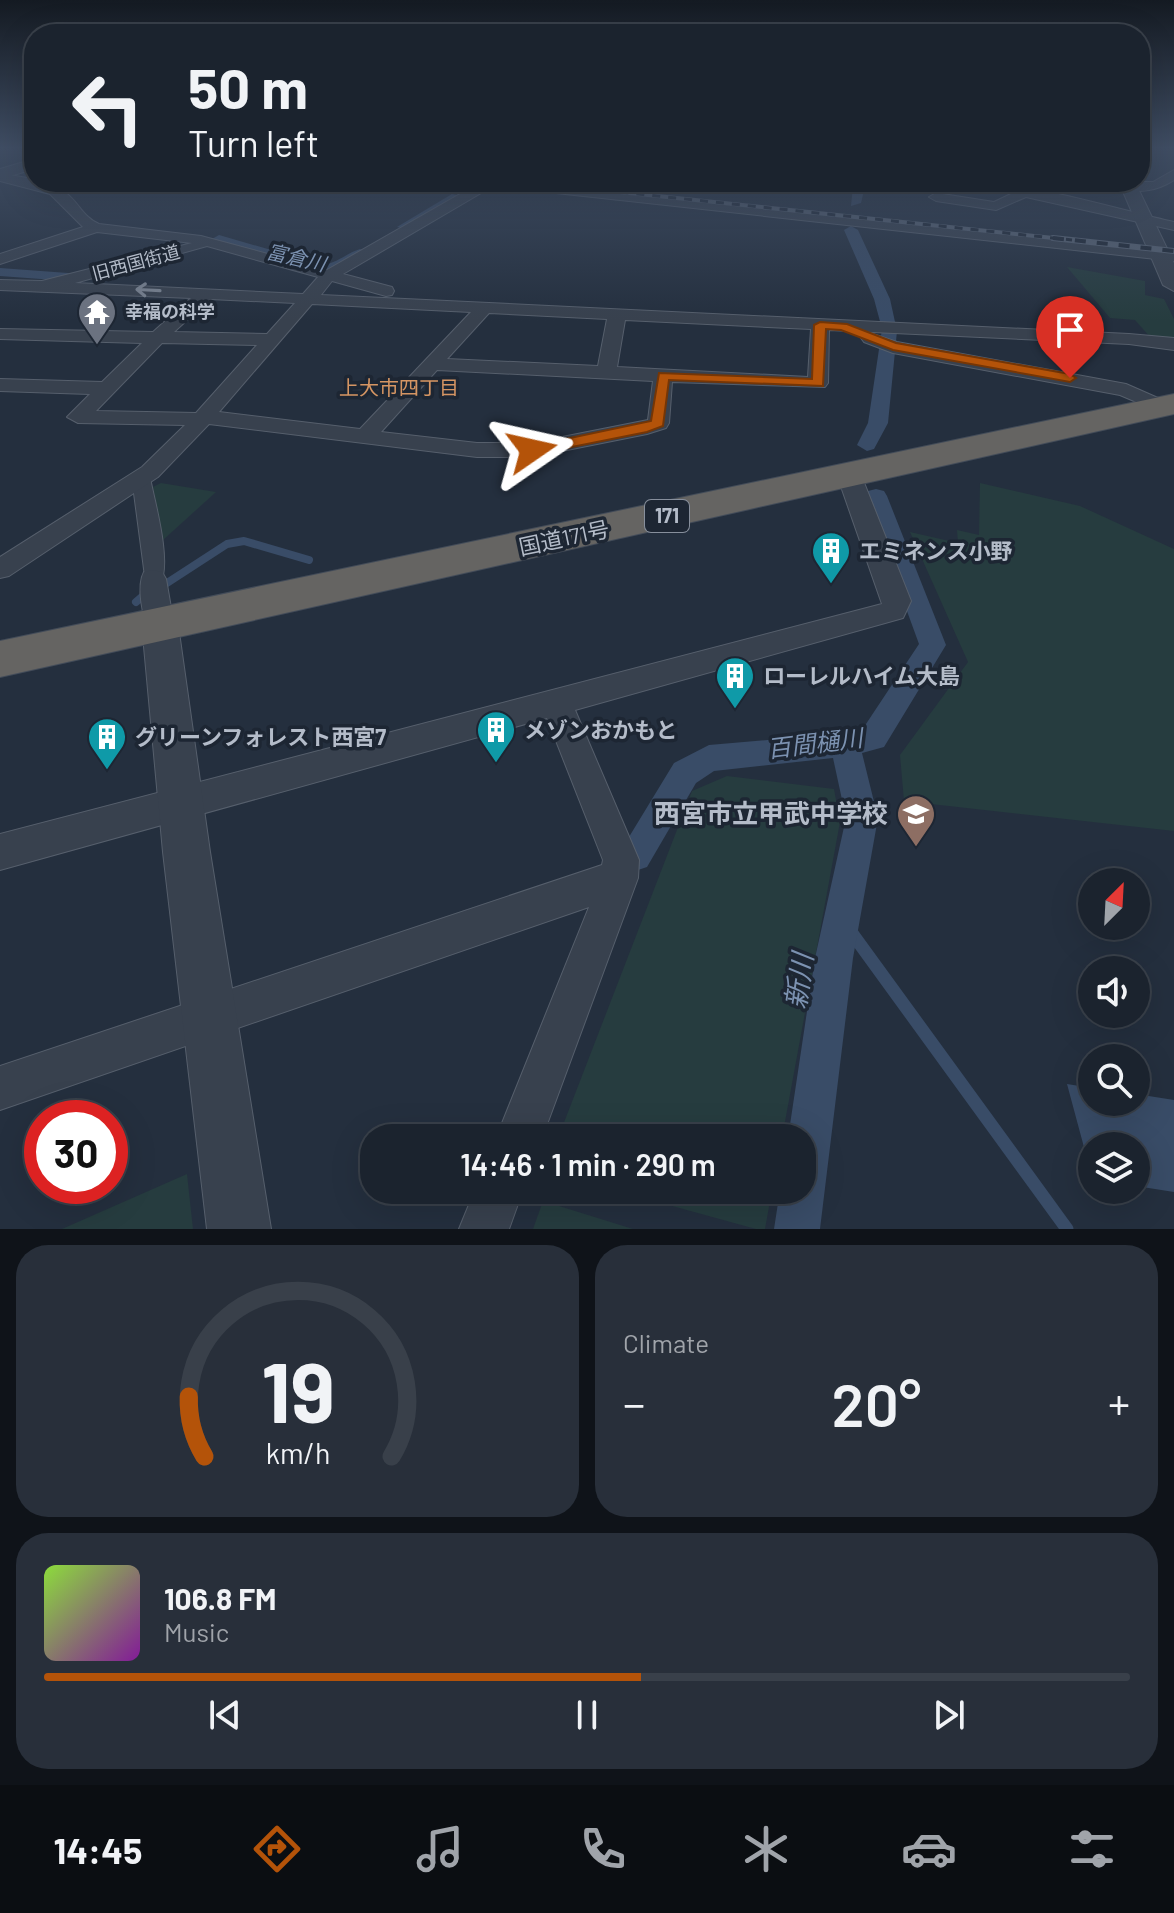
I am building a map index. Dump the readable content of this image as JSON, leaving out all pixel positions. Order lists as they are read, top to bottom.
{
  "streets": {
    "highway": ["171", "国道171号"],
    "street": ["旧西国街道"]
  },
  "districts": ["上大市四丁目"],
  "water": ["富倉川", "百間樋川", "新川"],
  "places": {
    "temple": ["幸福の科学"],
    "building": [
      "エミネンス小野",
      "ローレルハイム大島",
      "メゾンおかもと",
      "グリーンフォレスト西宮7"
    ],
    "school or university": ["西宮市立甲武中学校"]
  },
  "north": "top right",
  "page": {
    "turn": ["50 m", "Turn left"],
    "limit": "30",
    "trip": "14:46 · 1 min · 290 m",
    "tile": "Climate",
    "heat": ["−", "20°", "+"],
    "song": ["106.8 FM", "Music"],
    "tabs": "14:45",
    "gauge": ["19", "km/h"]
  }
}
